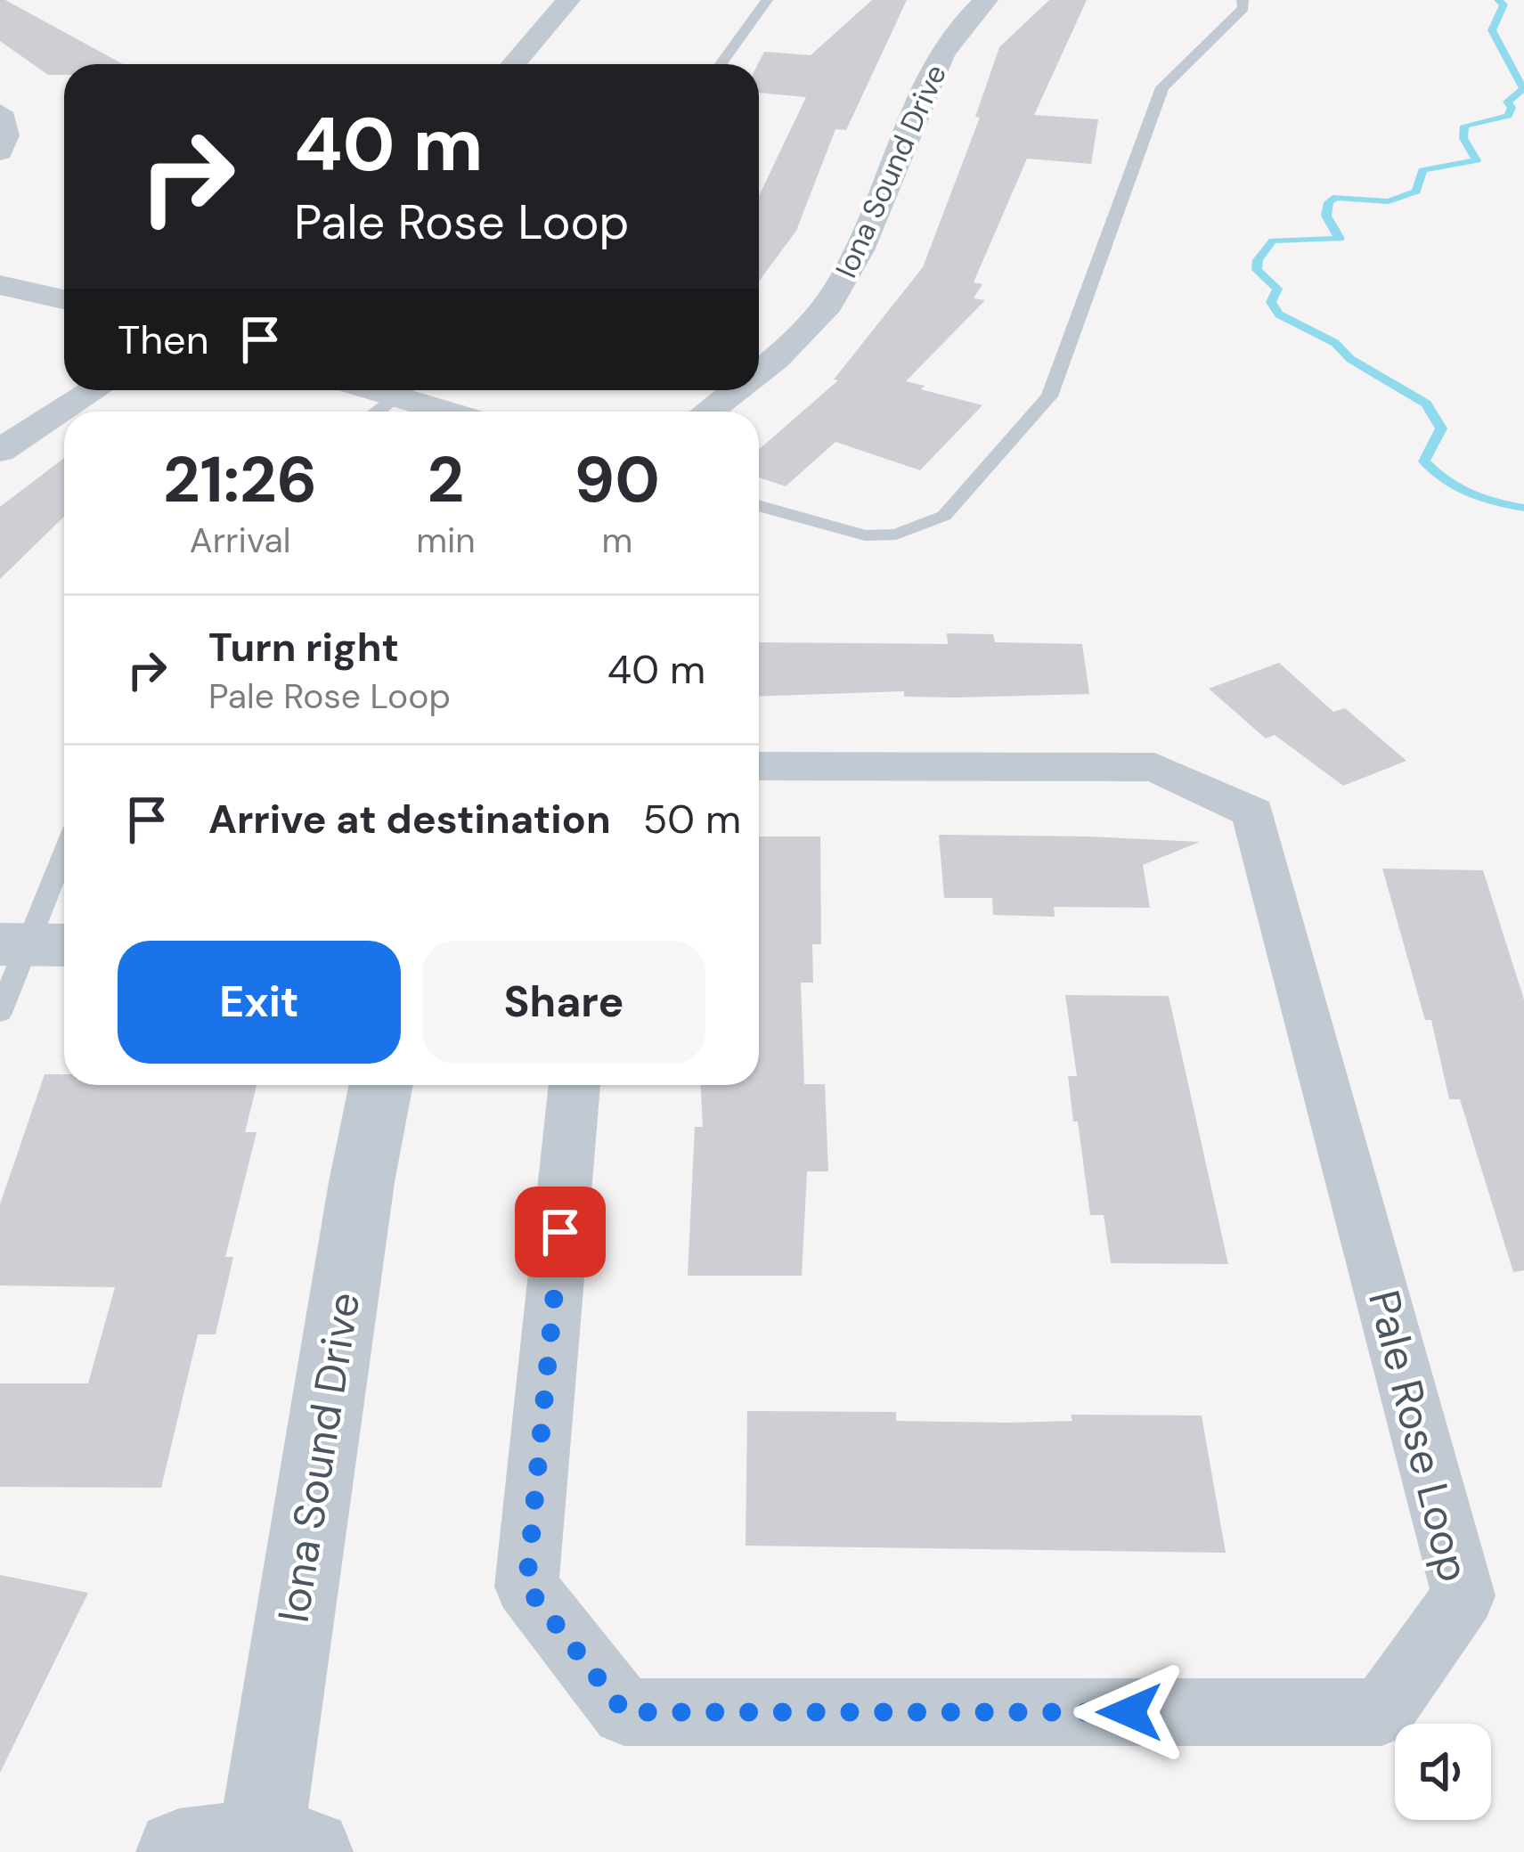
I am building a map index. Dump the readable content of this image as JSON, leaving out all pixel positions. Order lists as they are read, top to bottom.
{
  "streets": {
    "street": ["Iona Sound Drive", "Pale Rose Loop"]
  },
  "page": {
    "turn": ["40 m", "Pale Rose Loop"],
    "then": "Then",
    "eta": [
      "21:26",
      "Arrival",
      "2",
      "min",
      "90",
      "m"
    ],
    "list": [
      {
        "name": "Turn right",
        "note": "Pale Rose Loop",
        "value": "40 m"
      },
      {
        "name": "Arrive at destination",
        "value": "50 m"
      }
    ],
    "buttons": ["Exit", "Share"]
  }
}
